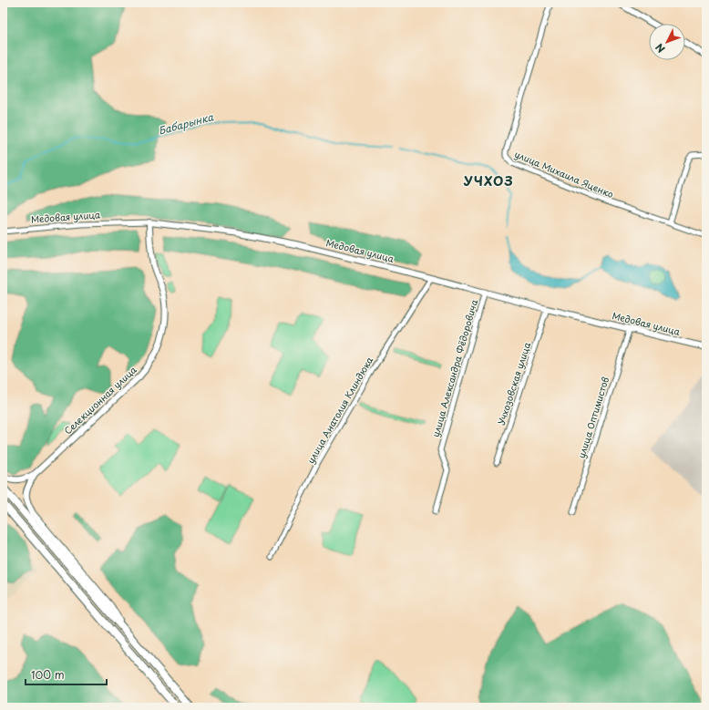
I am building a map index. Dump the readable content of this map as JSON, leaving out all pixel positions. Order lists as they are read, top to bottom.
{
  "streets": {
    "street": [
      "улица Михаила Яценко",
      "Медовая улица",
      "улица Александра Фёдоровича",
      "Учхозовская улица",
      "Селекционная улица",
      "улица Анатолия Клиндюка",
      "улица Оптимистов"
    ]
  },
  "crossings": [
    ["Медовая улица", "улица Александра Фёдоровича"],
    ["Медовая улица", "Учхозовская улица"],
    ["Медовая улица", "Селекционная улица"],
    ["Медовая улица", "улица Анатолия Клиндюка"],
    ["Медовая улица", "улица Оптимистов"]
  ],
  "districts": ["УЧХОЗ"],
  "water": ["Бабарынка"],
  "scale_bar": "100 m",
  "north": "bottom left"
}
